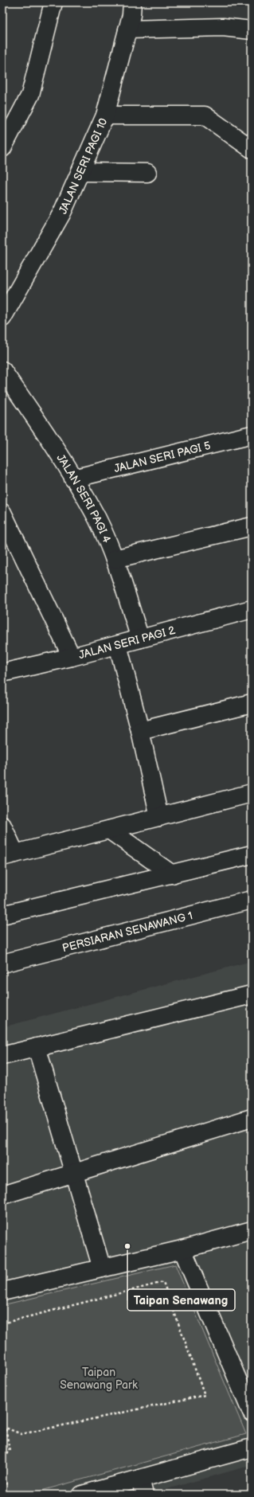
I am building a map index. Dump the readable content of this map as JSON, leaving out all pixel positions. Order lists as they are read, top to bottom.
{
  "streets": {
    "street": [
      "JALAN SERI PAGI 10",
      "JALAN SERI PAGI 5",
      "JALAN SERI PAGI 4",
      "JALAN SERI PAGI 2",
      "PERSIARAN SENAWANG 1"
    ]
  },
  "crossings": [
    ["JALAN SERI PAGI 5", "JALAN SERI PAGI 4"],
    ["JALAN SERI PAGI 4", "JALAN SERI PAGI 2"]
  ],
  "parks": ["Taipan Senawang Park"],
  "places": ["Taipan Senawang"]
}
